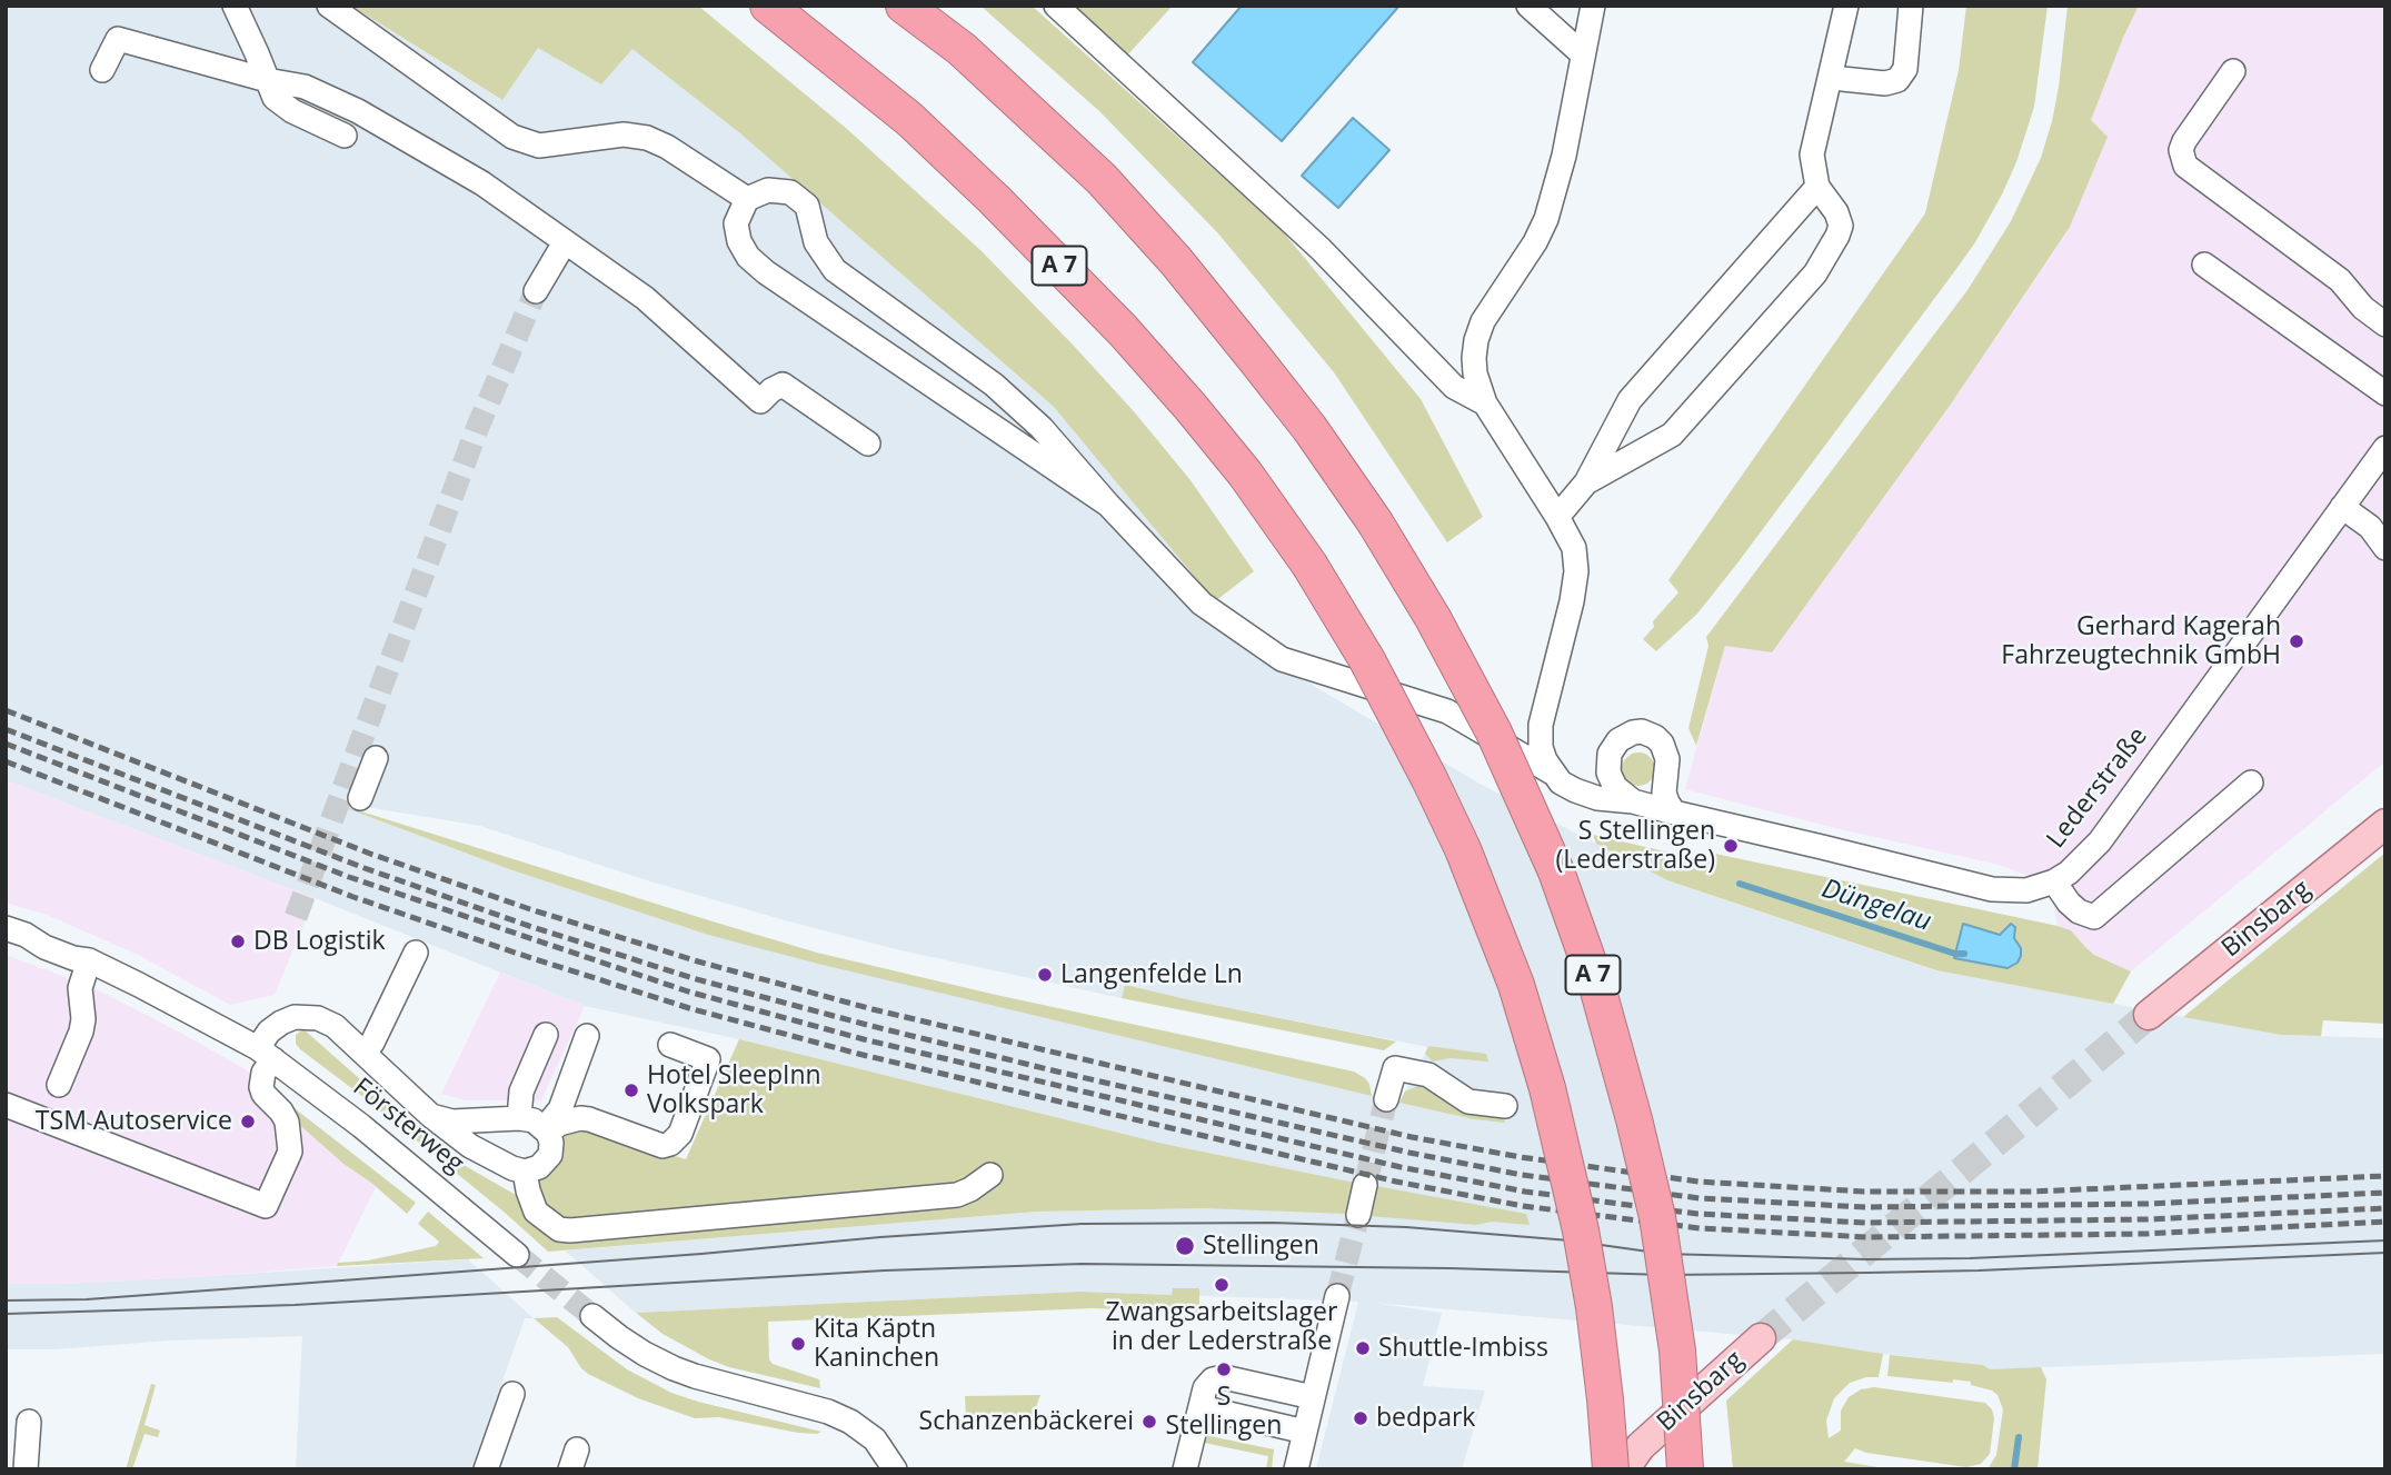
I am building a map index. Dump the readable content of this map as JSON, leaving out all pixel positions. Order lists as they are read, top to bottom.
{
  "streets": {
    "highway": ["A 7"],
    "main road": ["Binsbarg"],
    "street": ["Lederstraße", "Försterweg"]
  },
  "water": ["Düngelau"],
  "places": [
    "Gerhard Kagerah Fahrzeugtechnik GmbH",
    "S Stellingen (Lederstraße)",
    "DB Logistik",
    "Langenfelde Ln",
    "Hotel SleepInn Volkspark",
    "TSM Autoservice",
    "Stellingen",
    "Zwangsarbeitslager in der Lederstraße",
    "Kita Käptn Kaninchen",
    "Shuttle-Imbiss",
    "S Stellingen",
    "bedpark",
    "Schanzenbäckerei"
  ]
}
